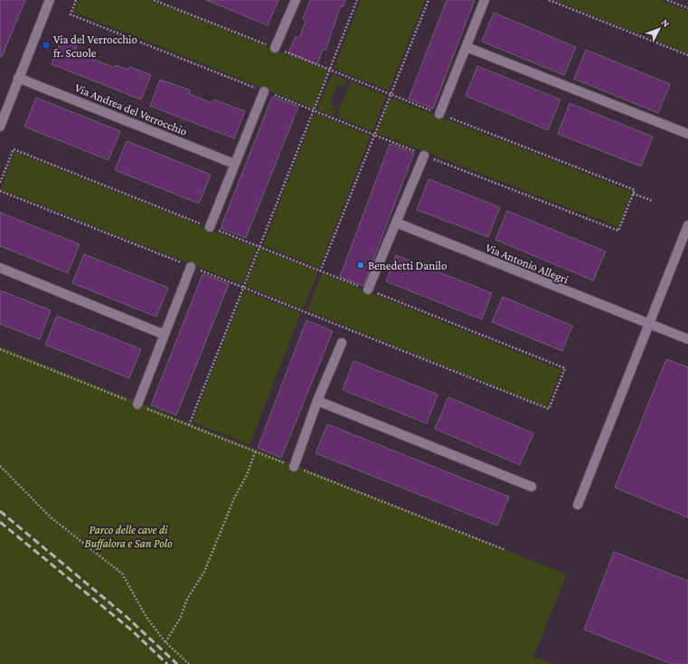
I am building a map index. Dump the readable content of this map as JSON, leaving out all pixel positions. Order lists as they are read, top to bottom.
{
  "streets": {
    "street": ["Via Andrea del Verrocchio", "Via Antonio Allegri"]
  },
  "parks": ["Parco delle cave di Buffalora e San Polo"],
  "places": {
    "transit": ["Via del Verrocchio fr. Scuole"],
    "other": ["Benedetti Danilo"]
  },
  "north": "top right"
}
